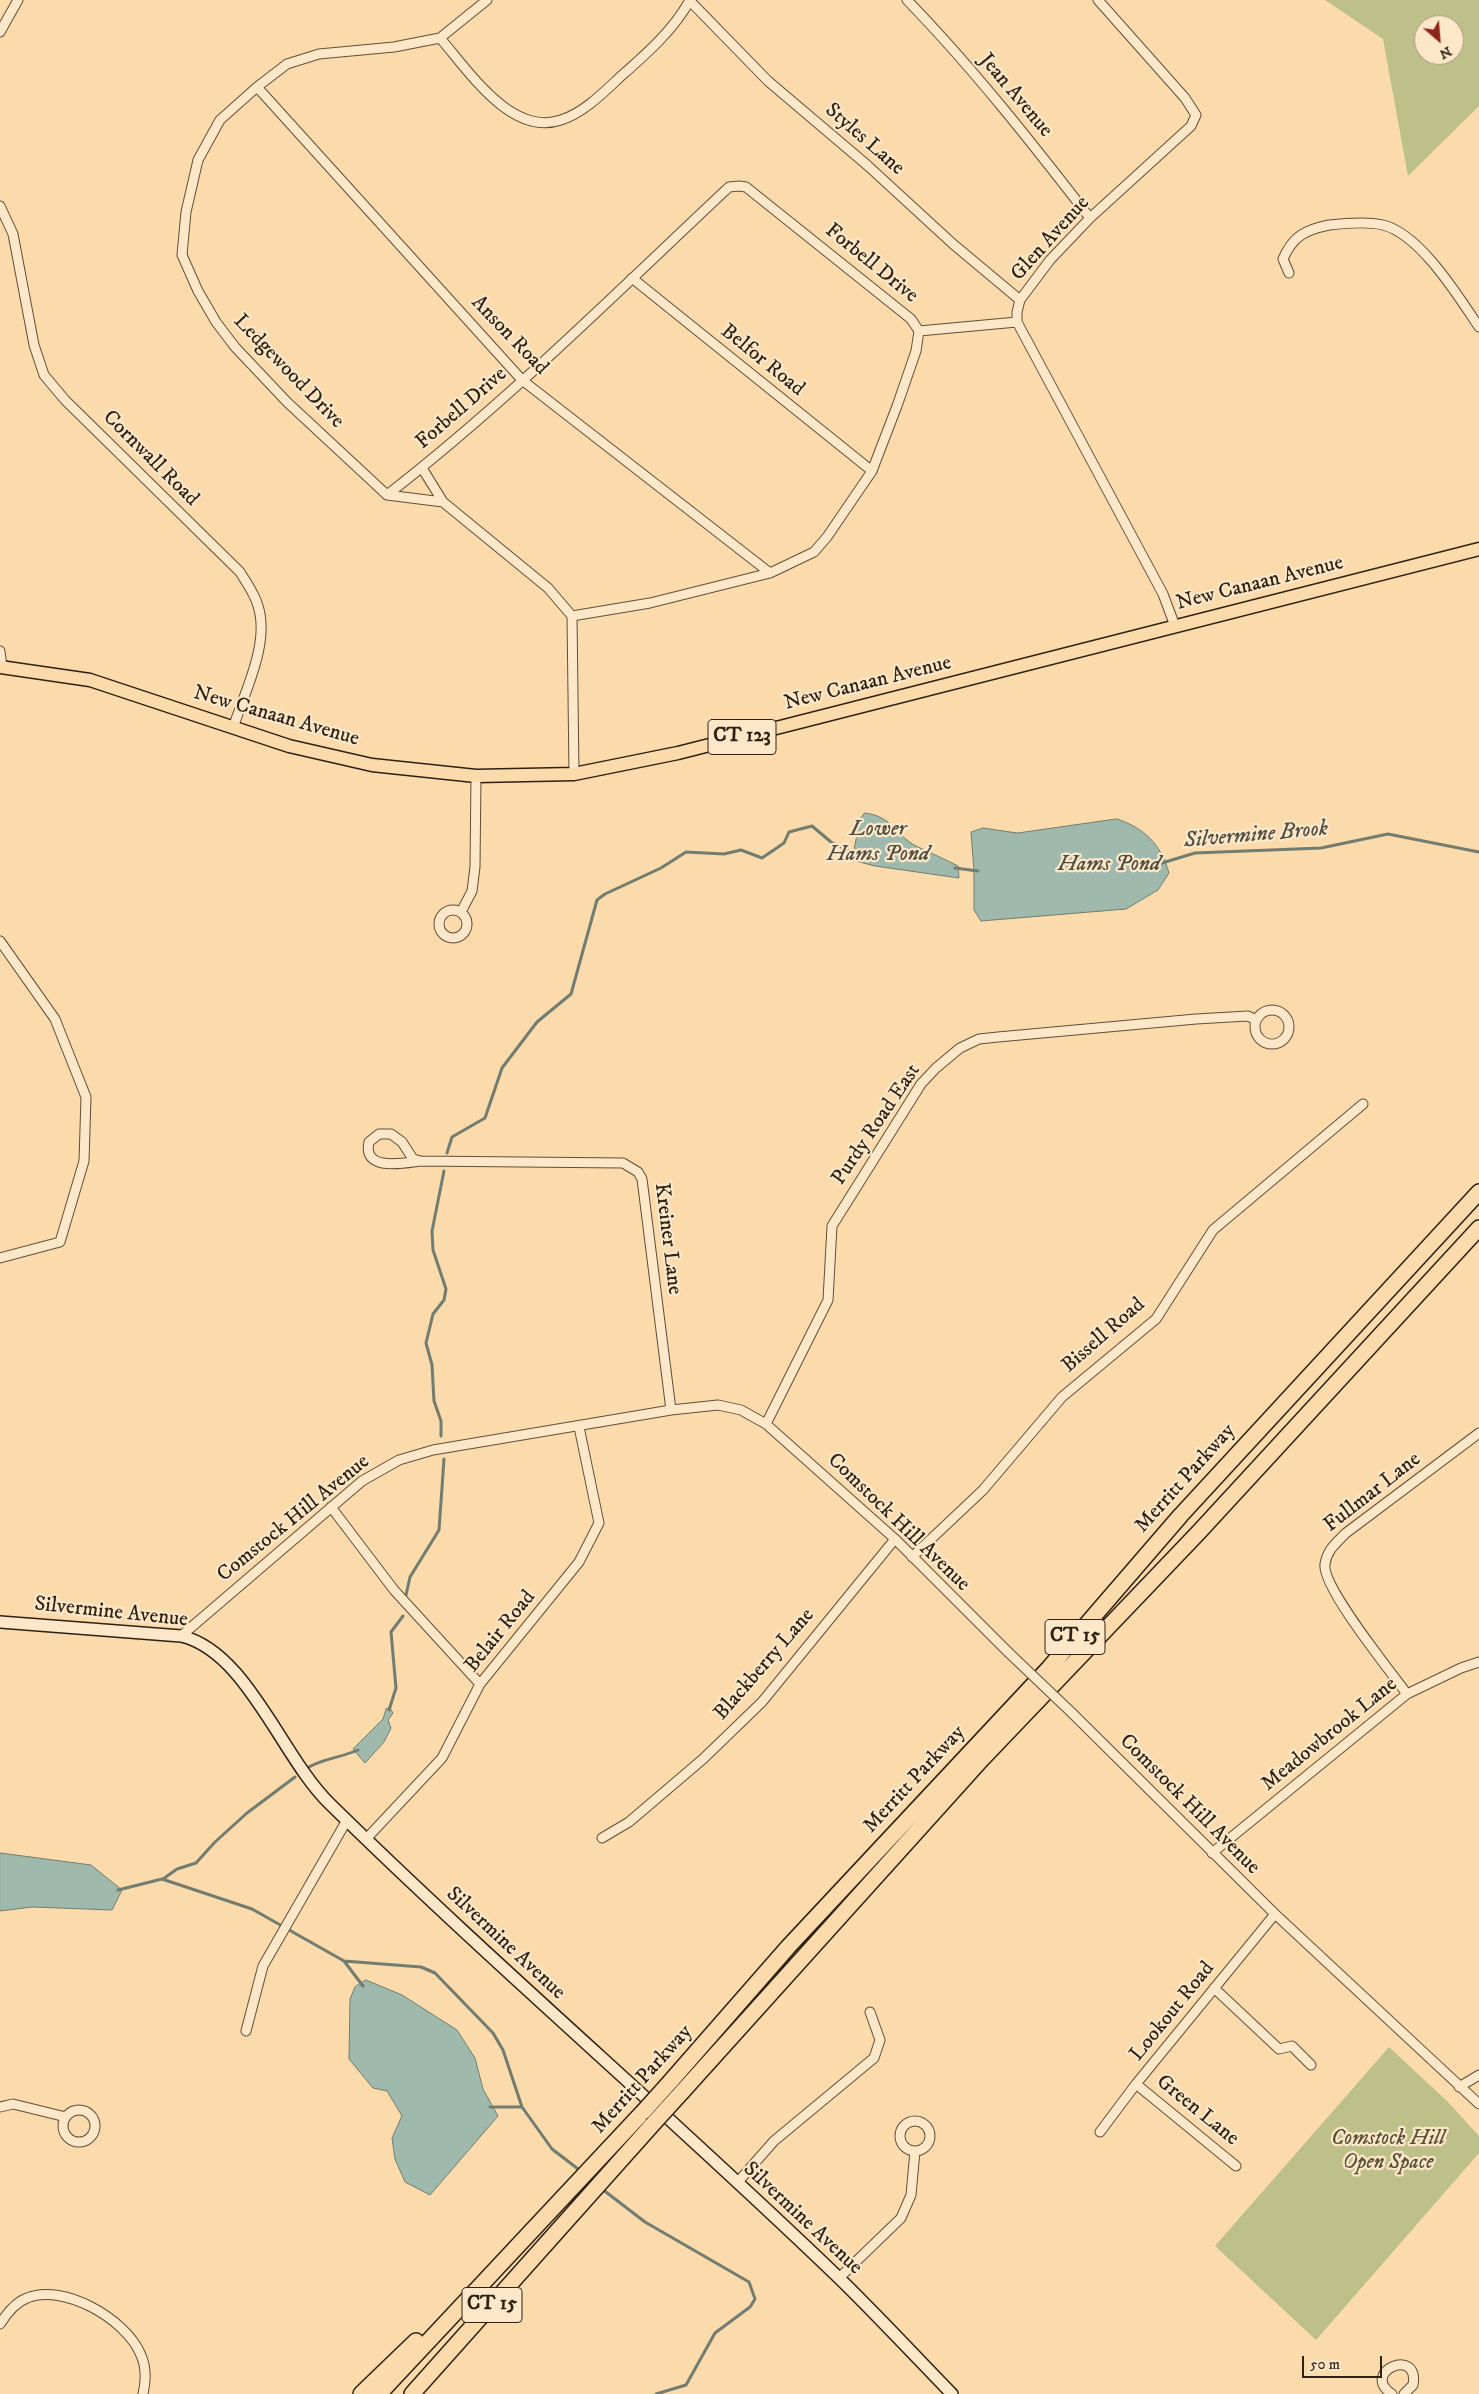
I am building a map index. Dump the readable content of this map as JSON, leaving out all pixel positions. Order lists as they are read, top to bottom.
{
  "streets": {
    "highway": ["Merritt Parkway", "CT 15"],
    "main road": ["New Canaan Avenue", "CT 123"],
    "street": [
      "Jean Avenue",
      "Styles Lane",
      "Glen Avenue",
      "Forbell Drive",
      "Anson Road",
      "Belfor Road",
      "Ledgewood Drive",
      "Cornwall Road",
      "Purdy Road East",
      "Kreiner Lane",
      "Bissell Road",
      "Fullmar Lane",
      "Comstock Hill Avenue",
      "Silvermine Avenue",
      "Belair Road",
      "Blackberry Lane",
      "Meadowbrook Lane",
      "Lookout Road",
      "Green Lane"
    ]
  },
  "crossings": [
    ["Jean Avenue", "Glen Avenue"],
    ["Styles Lane", "Glen Avenue"],
    ["Styles Lane", "Ledgewood Drive"],
    ["Forbell Drive", "Anson Road"],
    ["Forbell Drive", "Belfor Road"],
    ["Forbell Drive", "Ledgewood Drive"],
    ["Anson Road", "Ledgewood Drive"],
    ["Cornwall Road", "New Canaan Avenue"],
    ["Purdy Road East", "Comstock Hill Avenue"],
    ["Kreiner Lane", "Comstock Hill Avenue"],
    ["Bissell Road", "Comstock Hill Avenue"],
    ["Fullmar Lane", "Meadowbrook Lane"],
    ["Comstock Hill Avenue", "Silvermine Avenue"],
    ["Comstock Hill Avenue", "Belair Road"],
    ["Comstock Hill Avenue", "Blackberry Lane"],
    ["Comstock Hill Avenue", "Meadowbrook Lane"],
    ["Comstock Hill Avenue", "Lookout Road"],
    ["Silvermine Avenue", "Belair Road"],
    ["Lookout Road", "Green Lane"]
  ],
  "water": ["Lower Hams Pond", "Silvermine Brook", "Hams Pond"],
  "parks": ["Comstock Hill Open Space"],
  "scale_bar": "50 m",
  "north": "bottom right"
}
